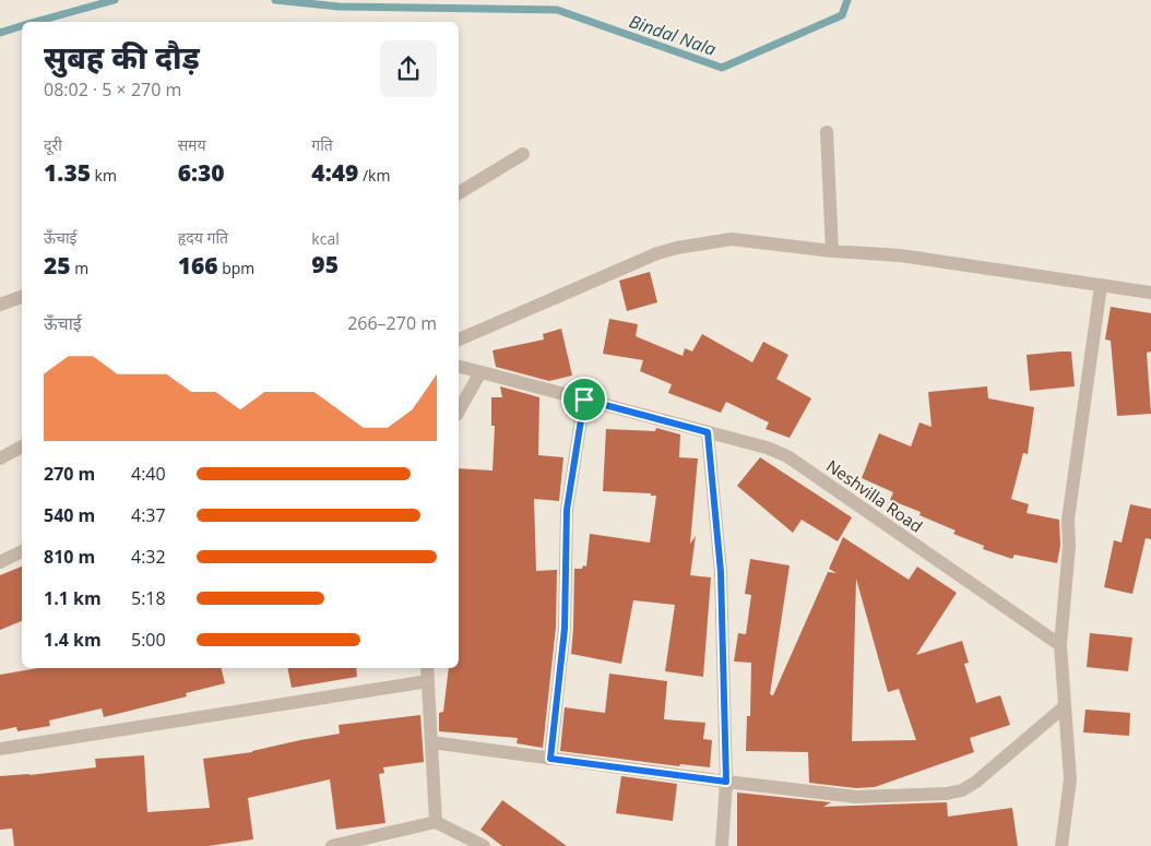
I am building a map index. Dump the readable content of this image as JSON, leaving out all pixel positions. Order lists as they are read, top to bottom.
{
  "streets": {
    "street": ["Neshvilla Road"]
  },
  "water": ["Bindal Nala"],
  "page": {
    "heading": ["सुबह की दौड़", "08:02 · 5 × 270 m"],
    "stats": [
      ["दूरी", "1.35 km"],
      ["समय", "6:30"],
      ["गति", "4:49 /km"],
      ["ऊँचाई", "25 m"],
      ["हृदय गति", "166 bpm"],
      ["kcal", "95"]
    ],
    "chart": ["ऊँचाई", "266–270 m"],
    "list": [
      {
        "name": "270 m",
        "note": "4:40"
      },
      {
        "name": "540 m",
        "note": "4:37"
      },
      {
        "name": "810 m",
        "note": "4:32"
      },
      {
        "name": "1.1 km",
        "note": "5:18"
      },
      {
        "name": "1.4 km",
        "note": "5:00"
      }
    ]
  }
}
